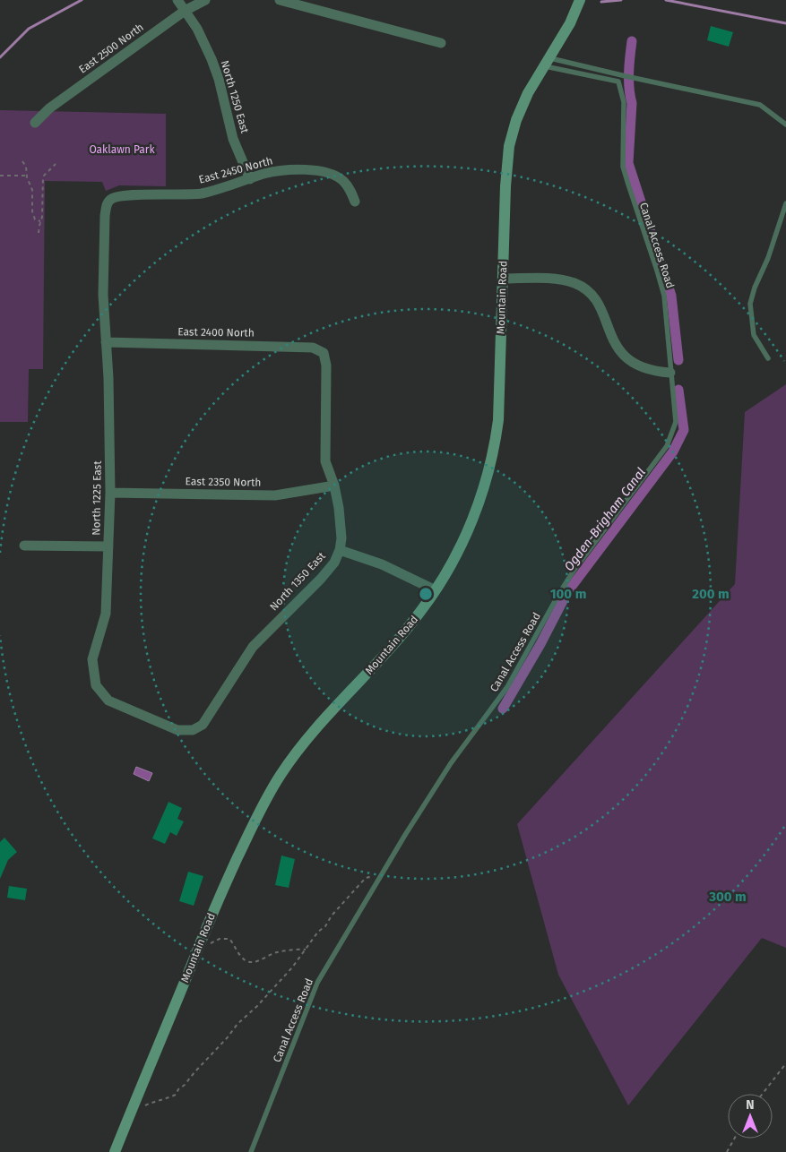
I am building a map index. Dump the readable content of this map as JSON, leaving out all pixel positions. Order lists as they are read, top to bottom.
{
  "streets": {
    "street": [
      "East 2500 North",
      "North 1250 East",
      "East 2450 North",
      "Mountain Road",
      "East 2400 North",
      "East 2350 North",
      "North 1225 East",
      "North 1350 East"
    ],
    "lane": ["Canal Access Road"]
  },
  "crossings": [
    ["East 2500 North", "North 1250 East"],
    ["North 1250 East", "East 2450 North"],
    ["East 2450 North", "North 1225 East"],
    ["Canal Access Road", "Mountain Road"],
    ["East 2400 North", "North 1225 East"],
    ["East 2400 North", "North 1350 East"],
    ["East 2350 North", "North 1225 East"],
    ["East 2350 North", "North 1350 East"],
    ["North 1225 East", "North 1350 East"]
  ],
  "water": ["Ogden-Brigham Canal"],
  "parks": ["Oaklawn Park"],
  "north": "top",
  "rings": ["100 m", "200 m", "300 m"]
}
